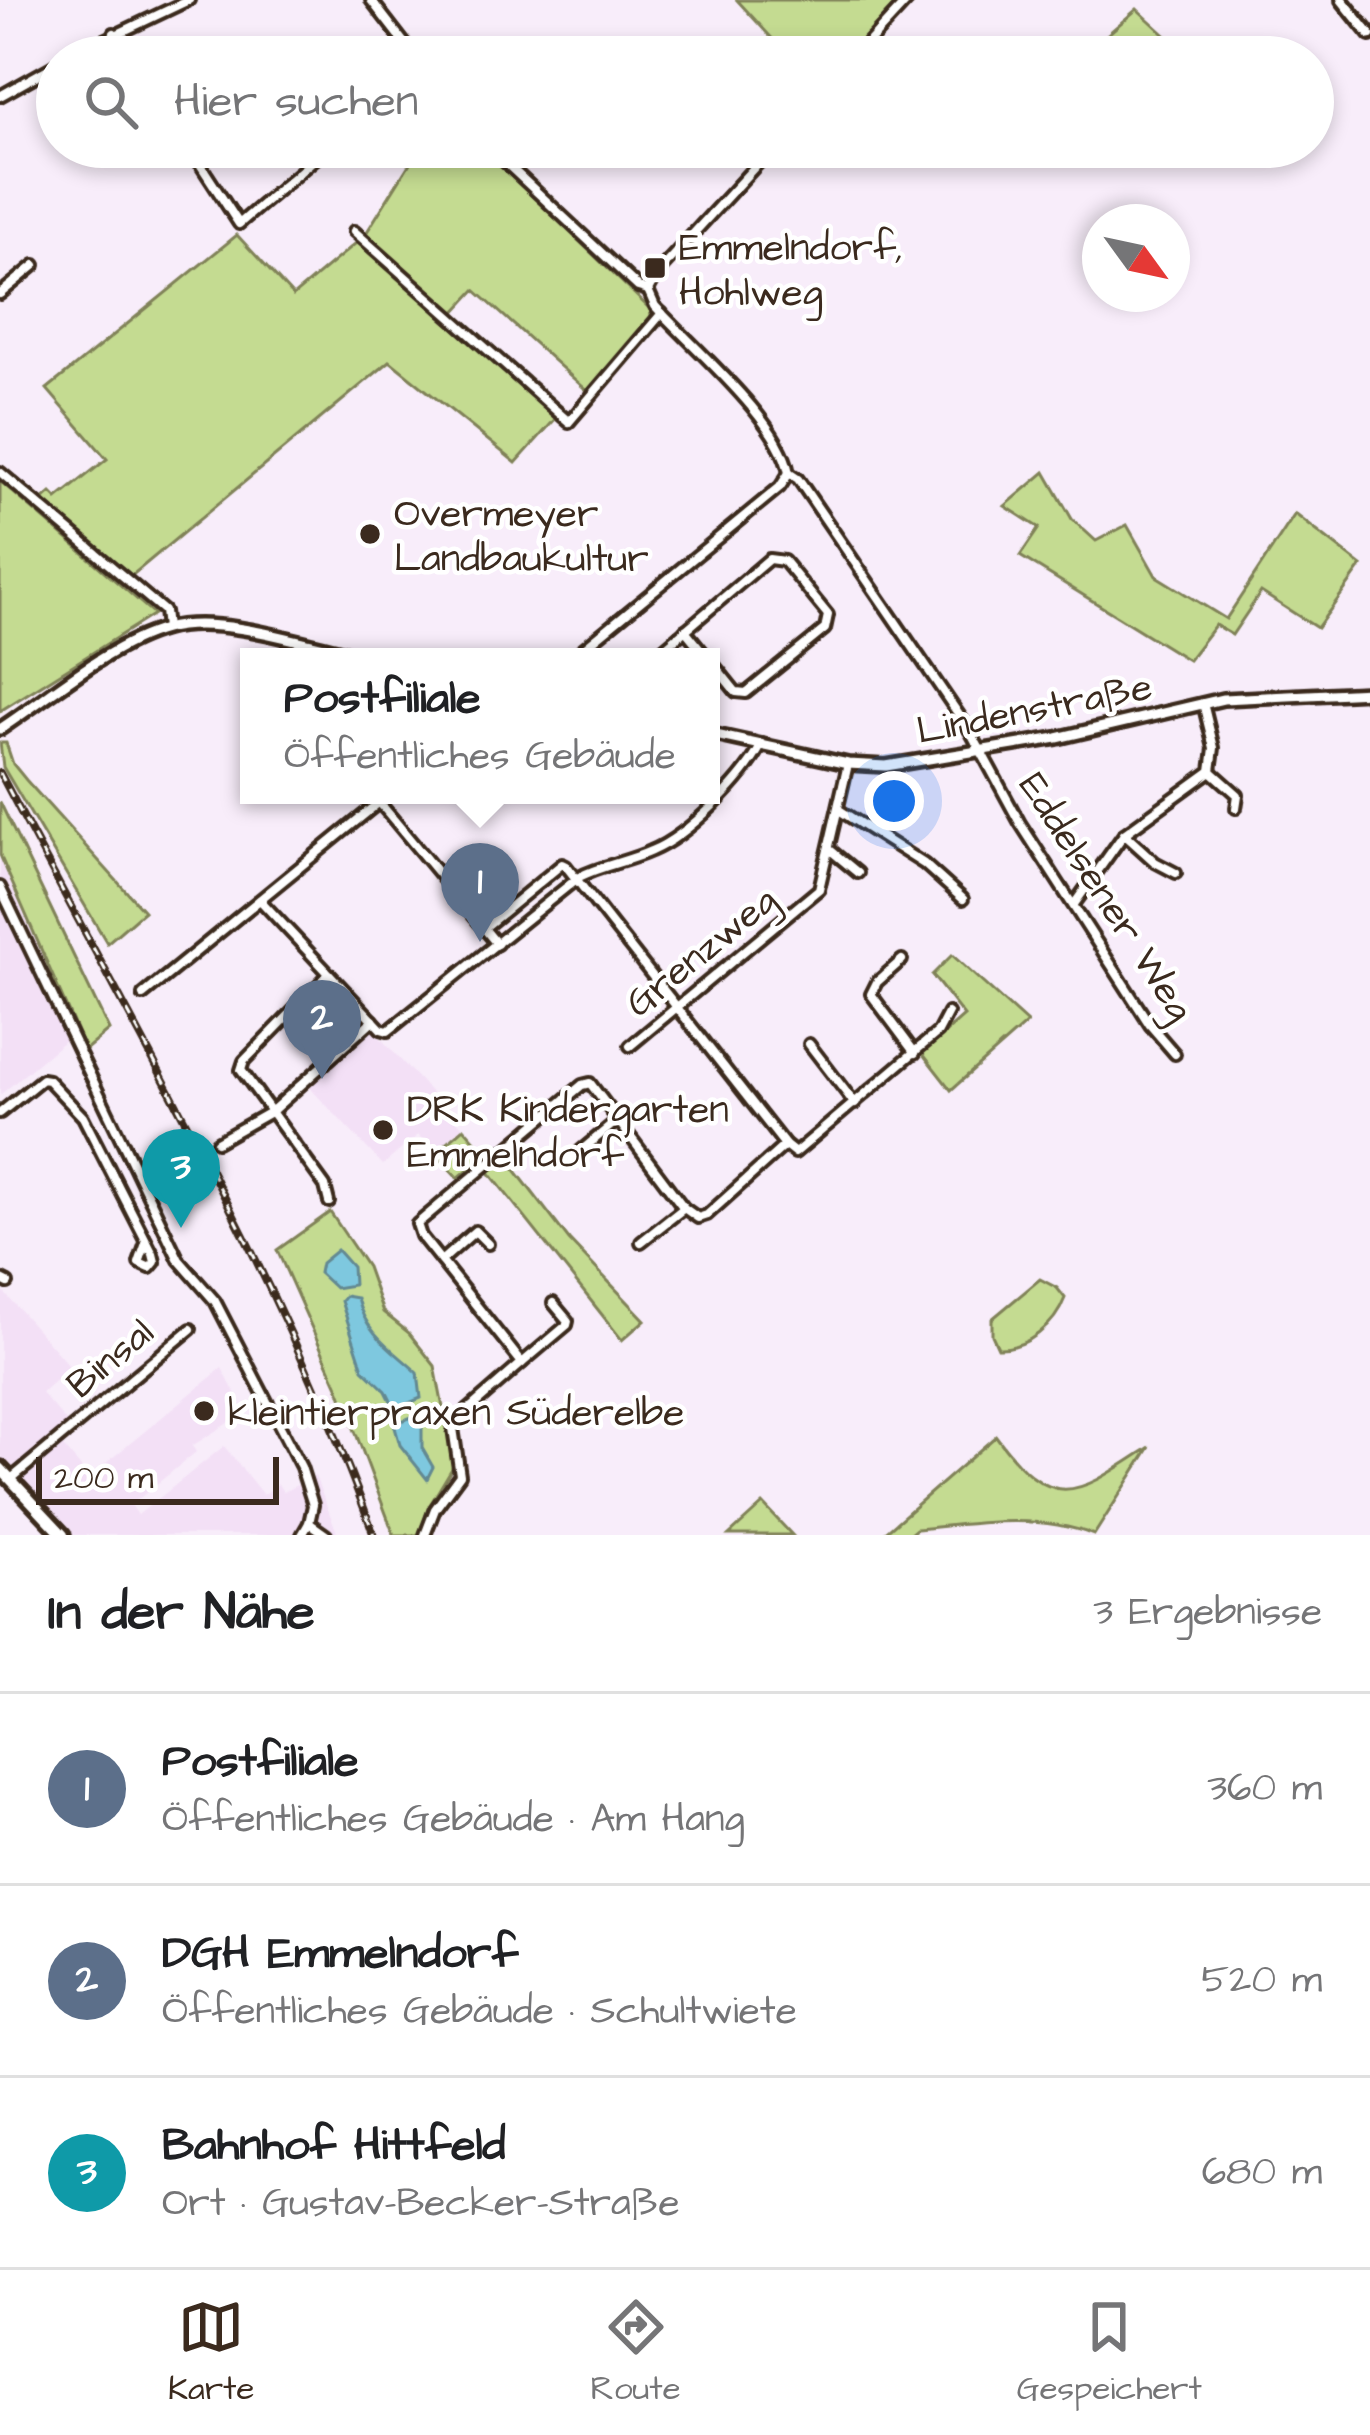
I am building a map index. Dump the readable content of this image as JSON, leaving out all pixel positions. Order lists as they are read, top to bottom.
{
  "streets": {
    "street": [
      "Lindenstraße",
      "Eddelsener Weg",
      "Grenzweg",
      "Binsal"
    ]
  },
  "crossings": [
    ["Lindenstraße", "Eddelsener Weg"],
    ["Lindenstraße", "Grenzweg"]
  ],
  "places": {
    "transit": ["Emmelndorf, Hohlweg"],
    "other": ["Overmeyer Landbaukultur", "DRK Kindergarten Emmelndorf", "kleintierpraxen Süderelbe"]
  },
  "scale_bar": "200 m",
  "north": "bottom right",
  "page": {
    "search": "Hier suchen",
    "popup": ["Postfiliale", "Öffentliches Gebäude"],
    "pins": ["1", "2", "3"],
    "scale": "200 m",
    "heading": ["In der Nähe", "3 Ergebnisse"],
    "list": [
      {
        "mark": "1",
        "name": "Postfiliale",
        "note": "Öffentliches Gebäude · Am Hang",
        "value": "360 m"
      },
      {
        "mark": "2",
        "name": "DGH Emmelndorf",
        "note": "Öffentliches Gebäude · Schultwiete",
        "value": "520 m"
      },
      {
        "mark": "3",
        "name": "Bahnhof Hittfeld",
        "note": "Ort · Gustav-Becker-Straße",
        "value": "680 m"
      }
    ],
    "nav": ["Karte", "Route", "Gespeichert"]
  }
}
